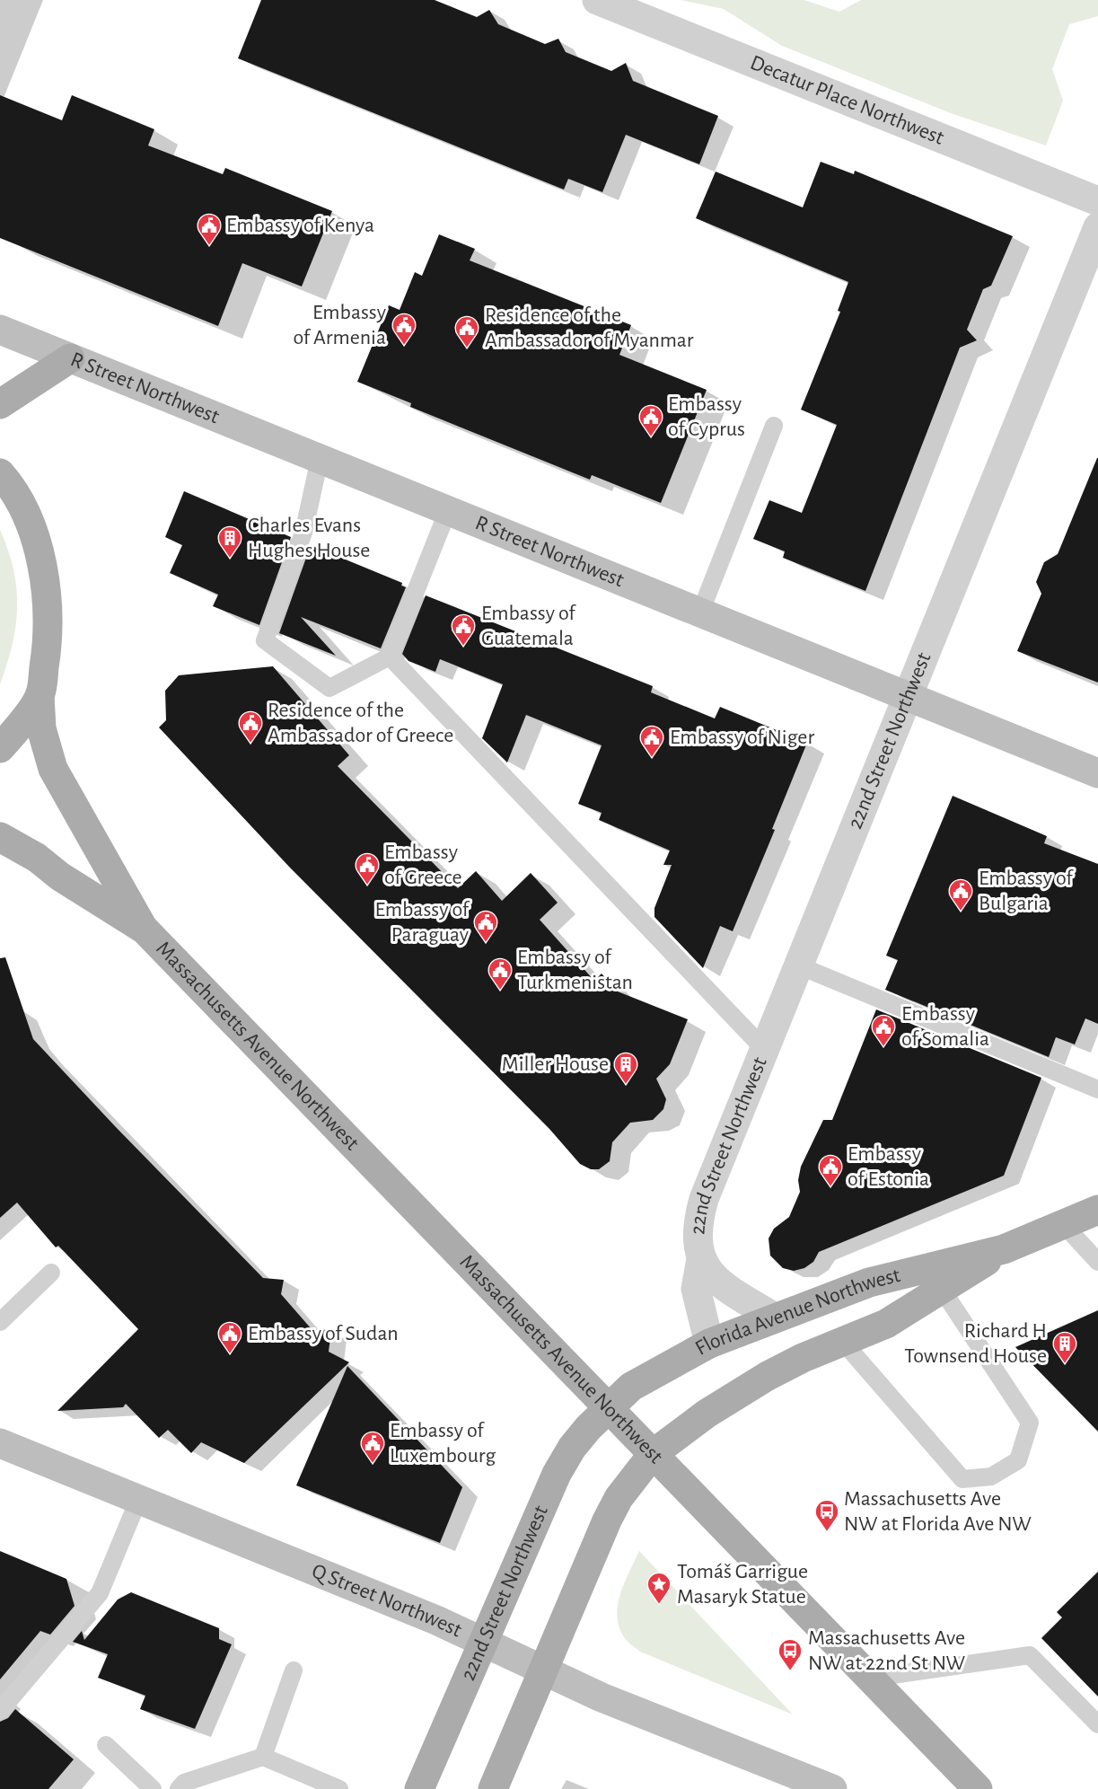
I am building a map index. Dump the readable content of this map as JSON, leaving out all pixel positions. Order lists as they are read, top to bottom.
{
  "streets": {
    "main road": [
      "R Street Northwest",
      "22nd Street Northwest",
      "Massachusetts Avenue Northwest",
      "Florida Avenue Northwest",
      "Q Street Northwest"
    ],
    "street": ["Decatur Place Northwest"]
  },
  "crossings": [
    ["R Street Northwest", "22nd Street Northwest"],
    ["22nd Street Northwest", "Massachusetts Avenue Northwest"],
    ["22nd Street Northwest", "Florida Avenue Northwest"],
    ["22nd Street Northwest", "Q Street Northwest"],
    ["Massachusetts Avenue Northwest", "Florida Avenue Northwest"]
  ],
  "places": {
    "public building": [
      "Embassy of Kenya",
      "Embassy of Armenia",
      "Residence of the Ambassador of Myanmar",
      "Embassy of Cyprus",
      "Embassy of Guatemala",
      "Residence of the Ambassador of Greece",
      "Embassy of Niger",
      "Embassy of Greece",
      "Embassy of Bulgaria",
      "Embassy of Paraguay",
      "Embassy of Turkmenistan",
      "Embassy of Somalia",
      "Embassy of Estonia",
      "Embassy of Sudan",
      "Embassy of Luxembourg"
    ],
    "building": ["Charles Evans Hughes House", "Miller House", "Richard H Townsend House"],
    "bus stop": ["Massachusetts Ave NW at Florida Ave NW", "Massachusetts Ave NW at 22nd St NW"],
    "place": ["Tomáš Garrigue Masaryk Statue"]
  }
}
